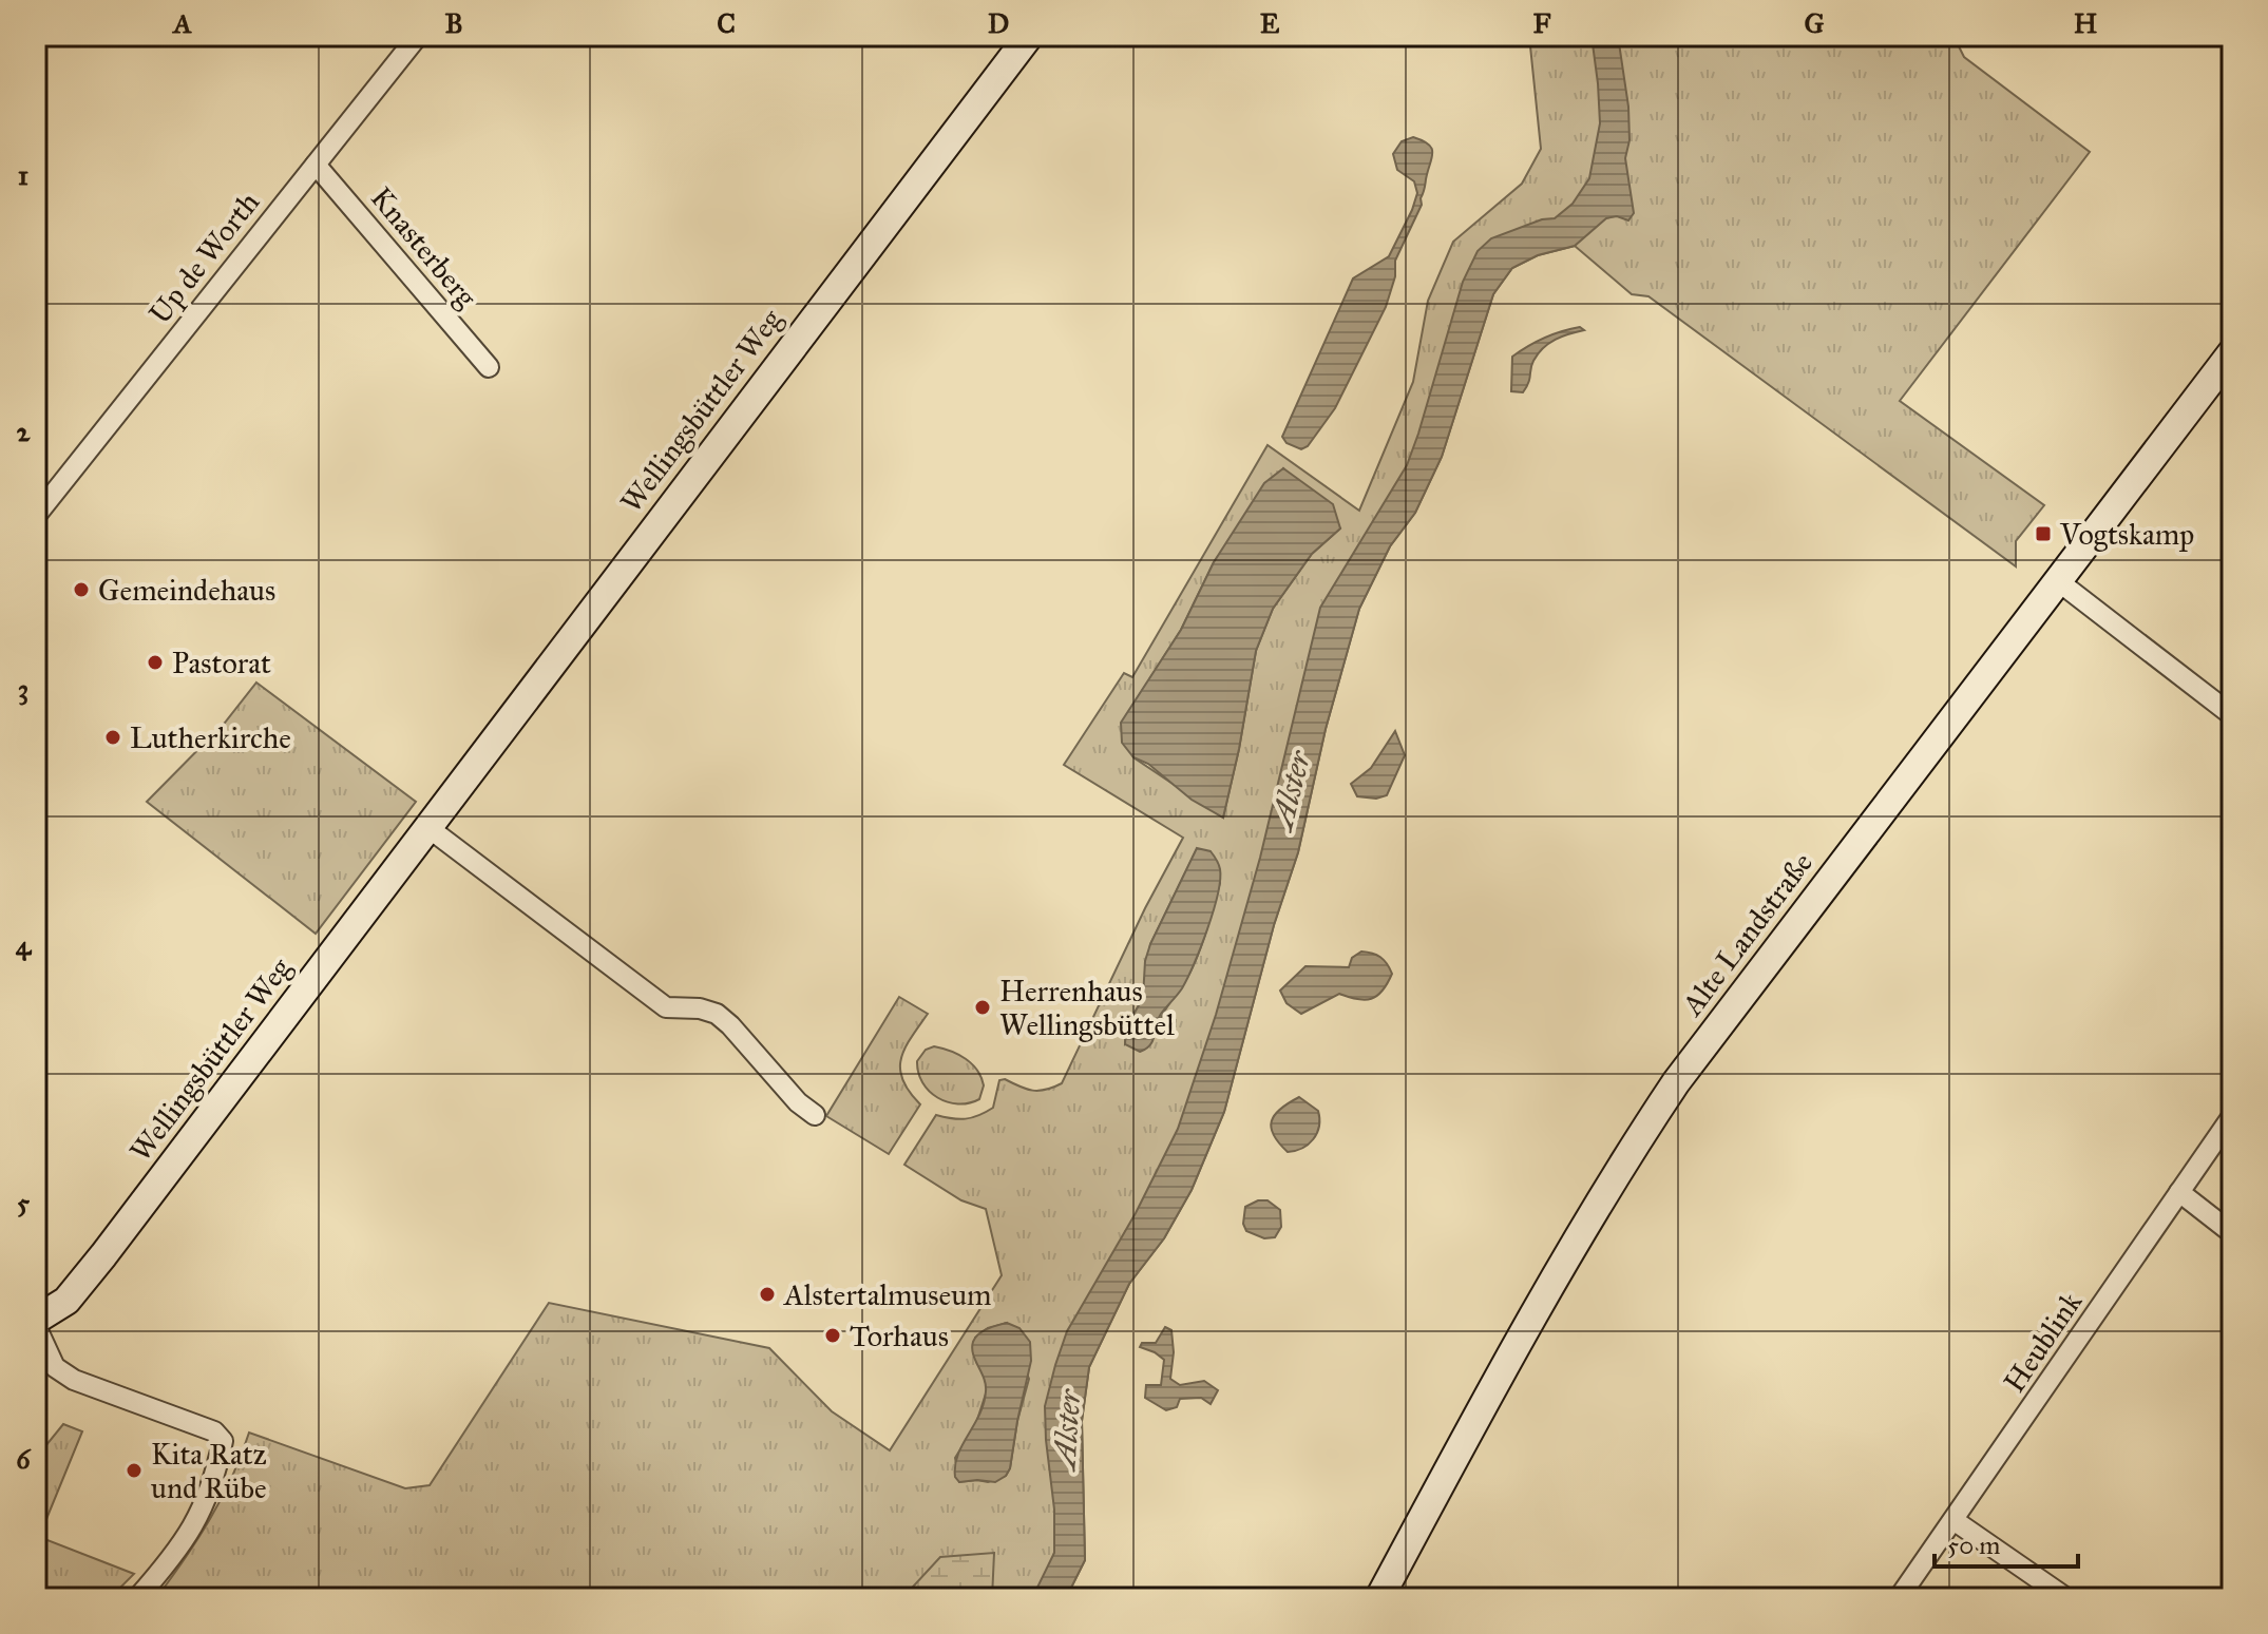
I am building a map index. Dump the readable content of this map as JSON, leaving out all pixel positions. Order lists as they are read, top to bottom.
{
  "streets": {
    "main road": ["Wellingsbüttler Weg", "Alte Landstraße"],
    "street": ["Knasterberg", "Up de Worth", "Heublink"]
  },
  "crossings": [
    ["Knasterberg", "Up de Worth"]
  ],
  "water": ["Alster"],
  "places": {
    "transit": ["Vogtskamp"],
    "other": [
      "Gemeindehaus",
      "Pastorat",
      "Lutherkirche",
      "Herrenhaus Wellingsbüttel",
      "Alstertalmuseum",
      "Torhaus",
      "Kita Ratz und Rübe"
    ]
  },
  "scale_bar": "50 m",
  "grid": {
    "columns": [
      "A",
      "B",
      "C",
      "D",
      "E",
      "F",
      "G",
      "H"
    ],
    "rows": [
      "1",
      "2",
      "3",
      "4",
      "5",
      "6"
    ]
  }
}
